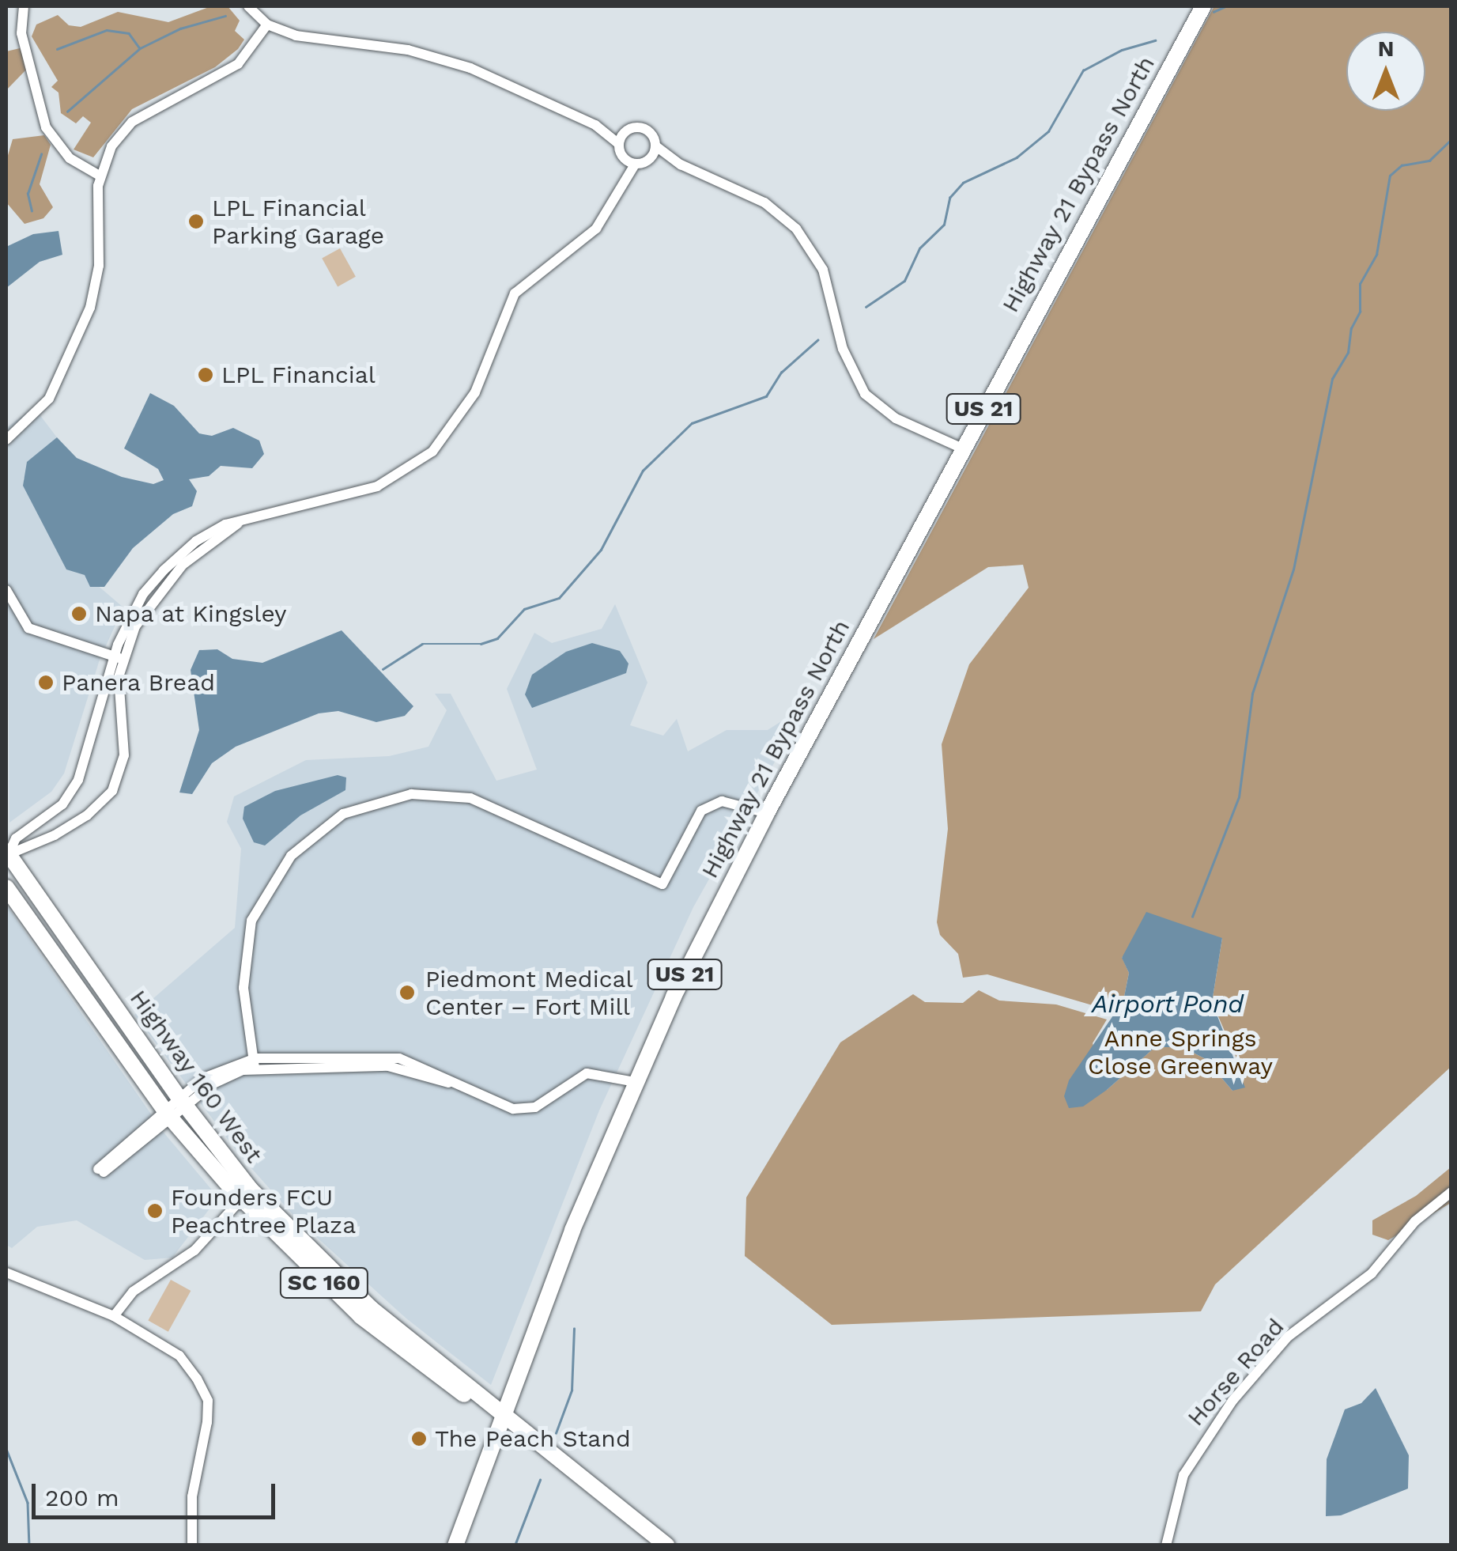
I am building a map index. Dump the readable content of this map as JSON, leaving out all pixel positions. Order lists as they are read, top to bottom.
{
  "streets": {
    "main road": [
      "Highway 21 Bypass North",
      "US 21",
      "Highway 160 West",
      "SC 160"
    ],
    "street": ["Horse Road"]
  },
  "crossings": [
    ["Highway 21 Bypass North", "Highway 160 West"],
    ["Highway 21 Bypass North", "SC 160"],
    ["Highway 160 West", "SC 160"]
  ],
  "water": ["Airport Pond"],
  "parks": ["Anne Springs Close Greenway"],
  "places": [
    "LPL Financial Parking Garage",
    "LPL Financial",
    "Napa at Kingsley",
    "Panera Bread",
    "Piedmont Medical Center – Fort Mill",
    "Founders FCU Peachtree Plaza",
    "The Peach Stand"
  ],
  "scale_bar": "200 m",
  "north": "top"
}
